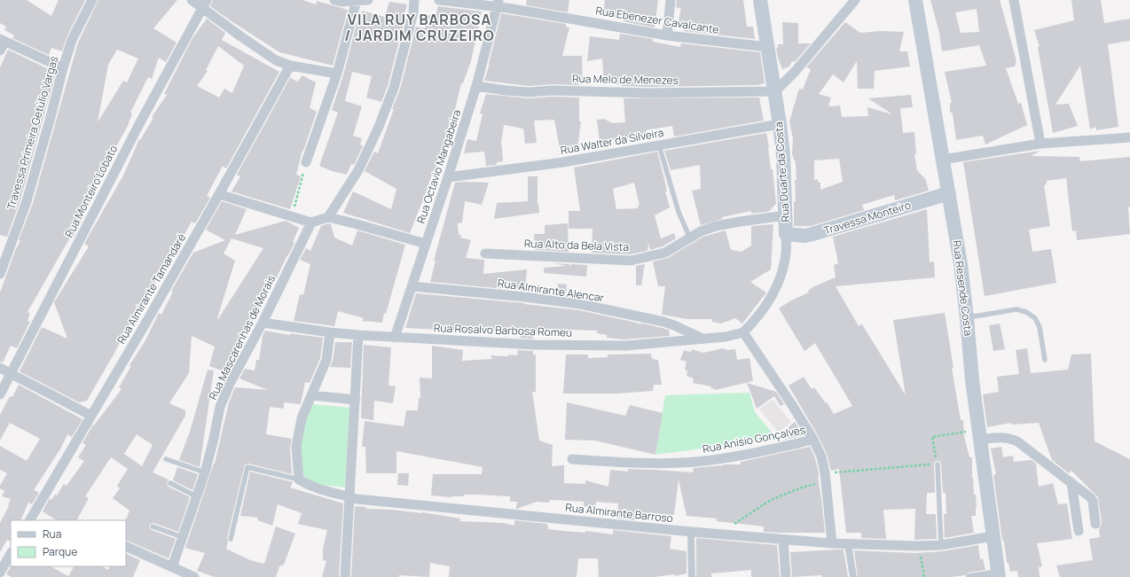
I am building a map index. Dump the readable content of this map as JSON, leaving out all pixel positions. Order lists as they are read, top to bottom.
{
  "streets": {
    "main road": ["Rua Duarte da Costa", "Travessa Monteiro", "Rua Resende Costa"],
    "street": [
      "Rua Ebenezer Cavalcante",
      "Rua Melo de Menezes",
      "Travessa Primeira Getúlio Vargas",
      "Rua Walter da Silveira",
      "Rua Octavio Mangabeira",
      "Rua Monteiro Lobato",
      "Rua Alto da Bela Vista",
      "Rua Almirante Tamandaré",
      "Rua Almirante Alencar",
      "Rua Rosalvo Barbosa Romeu",
      "Rua Mascarenhas de Morais",
      "Rua Anisio Gonçalves",
      "Rua Almirante Barroso"
    ]
  },
  "crossings": [
    ["Rua Ebenezer Cavalcante", "Rua Octavio Mangabeira"],
    ["Rua Ebenezer Cavalcante", "Rua Duarte da Costa"],
    ["Rua Melo de Menezes", "Rua Octavio Mangabeira"],
    ["Rua Melo de Menezes", "Rua Duarte da Costa"],
    ["Rua Walter da Silveira", "Rua Octavio Mangabeira"],
    ["Rua Walter da Silveira", "Rua Duarte da Costa"],
    ["Rua Octavio Mangabeira", "Rua Almirante Alencar"],
    ["Rua Octavio Mangabeira", "Rua Rosalvo Barbosa Romeu"],
    ["Rua Duarte da Costa", "Travessa Monteiro"],
    ["Rua Duarte da Costa", "Rua Alto da Bela Vista"],
    ["Rua Duarte da Costa", "Rua Rosalvo Barbosa Romeu"],
    ["Travessa Monteiro", "Rua Resende Costa"],
    ["Rua Resende Costa", "Rua Almirante Barroso"],
    ["Rua Almirante Alencar", "Rua Rosalvo Barbosa Romeu"],
    ["Rua Rosalvo Barbosa Romeu", "Rua Mascarenhas de Morais"]
  ],
  "districts": ["VILA RUY BARBOSA / JARDIM CRUZEIRO"],
  "legend": ["Rua", "Parque"]
}
